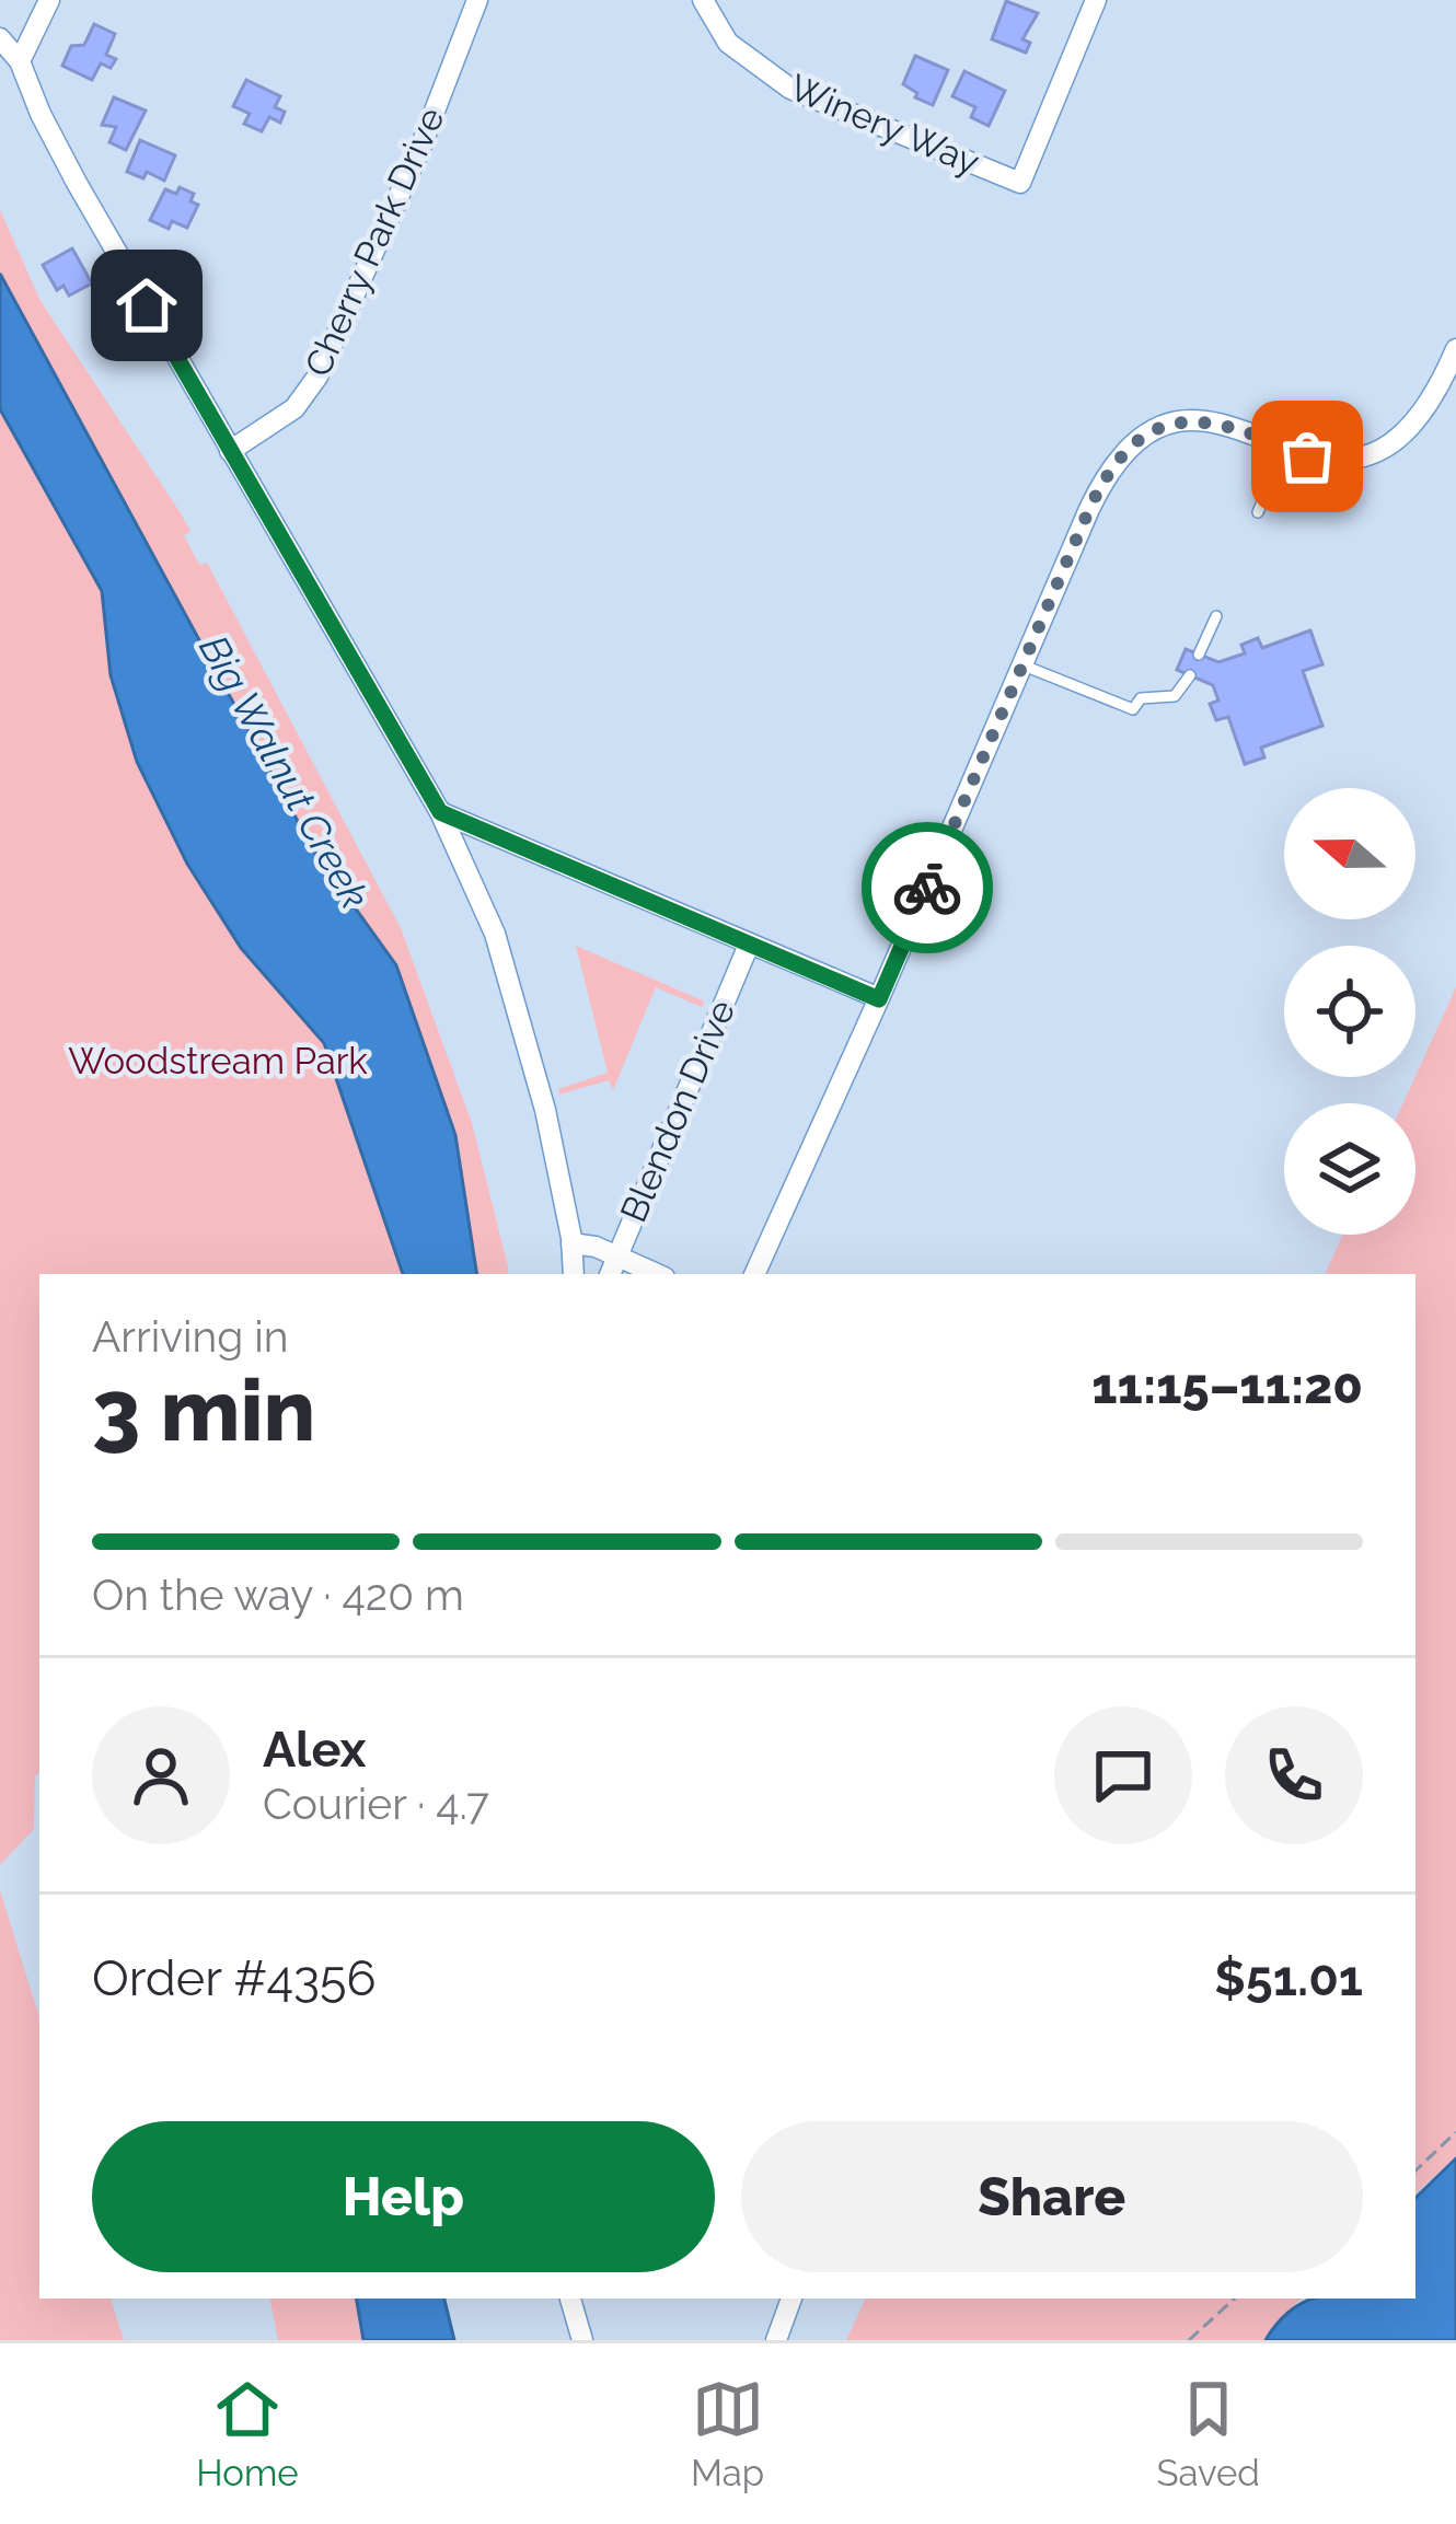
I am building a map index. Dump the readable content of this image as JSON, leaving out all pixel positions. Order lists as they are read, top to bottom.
{
  "streets": {
    "street": ["Winery Way", "Cherry Park Drive", "Blendon Drive"]
  },
  "water": ["Big Walnut Creek"],
  "parks": ["Woodstream Park"],
  "north": "left",
  "page": {
    "heading": ["3 min", "Arriving in", "11:15–11:20"],
    "panel": [
      "Alex",
      "Courier · 4.7",
      "Order #4356",
      "$51.01"
    ],
    "bar": "On the way · 420 m",
    "buttons": ["Help", "Share"],
    "tabs": ["Home", "Map", "Saved"]
  }
}
